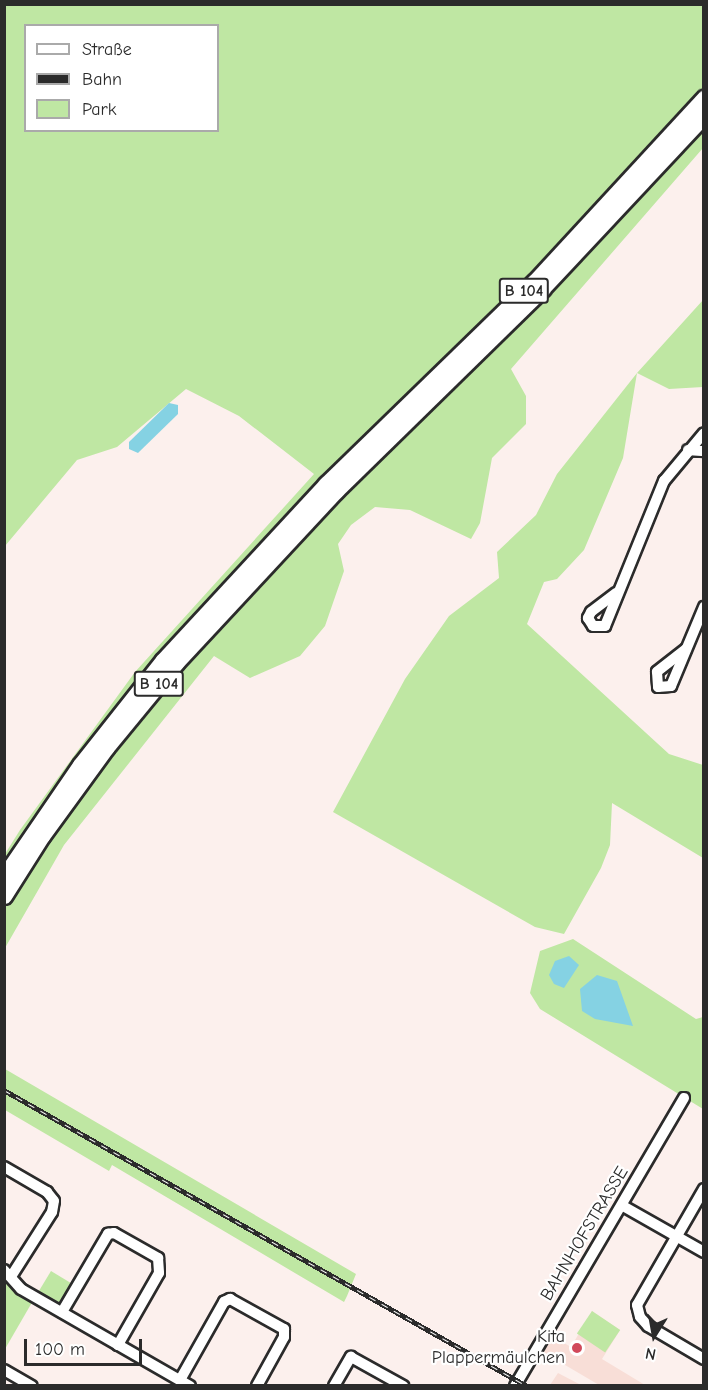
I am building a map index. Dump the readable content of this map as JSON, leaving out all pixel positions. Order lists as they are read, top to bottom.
{
  "streets": {
    "highway": ["B 104"],
    "street": ["BAHNHOFSTRASSE"]
  },
  "places": ["Kita Plappermäulchen"],
  "legend": ["Straße", "Bahn", "Park"],
  "scale_bar": "100 m",
  "north": "bottom"
}
